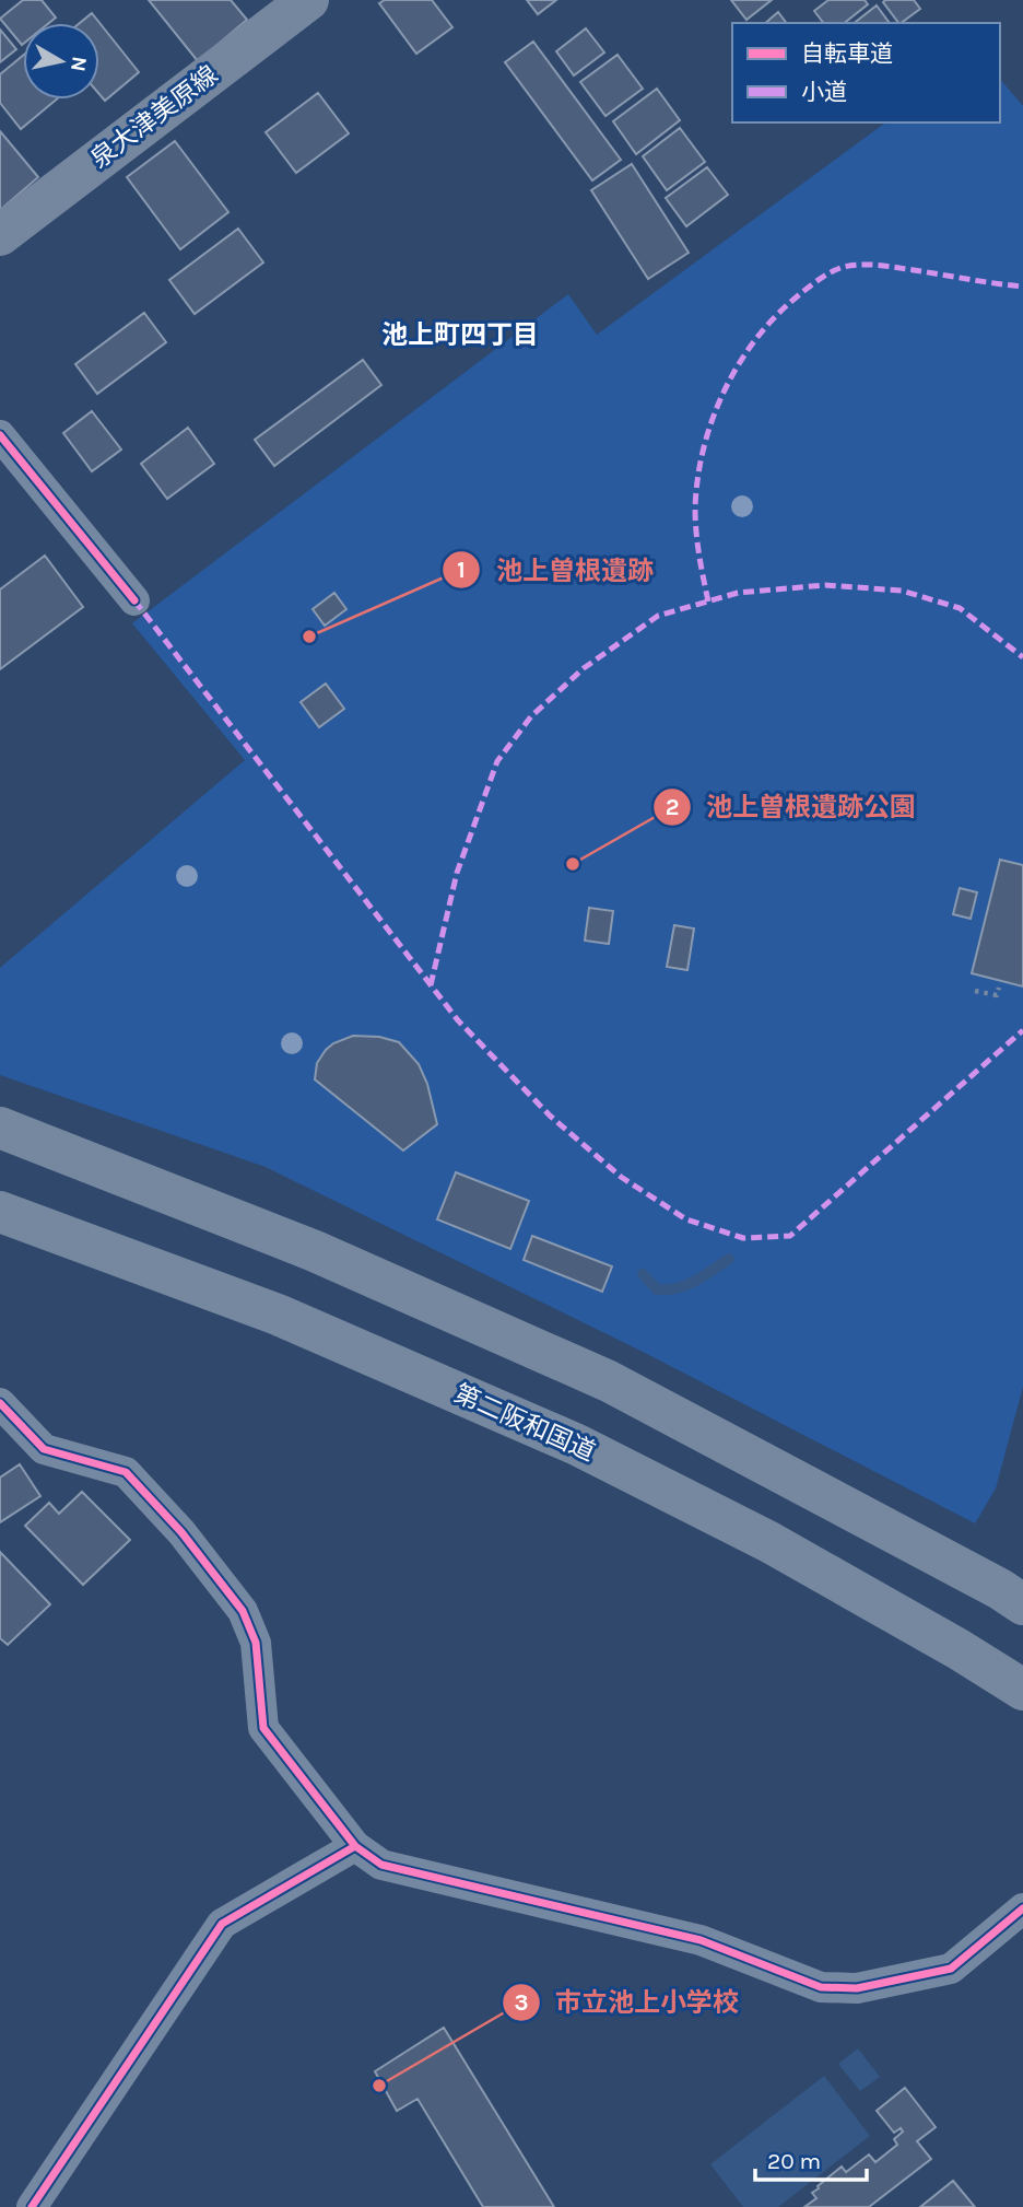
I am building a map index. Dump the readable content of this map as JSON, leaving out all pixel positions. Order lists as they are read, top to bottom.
{
  "streets": {
    "highway": ["第二阪和国道"],
    "main road": ["泉大津美原線"]
  },
  "districts": ["池上町四丁目"],
  "places": ["池上曽根遺跡", "池上曽根遺跡公園", "市立池上小学校"],
  "legend": ["自転車道", "小道"],
  "scale_bar": "20 m",
  "north": "right"
}
